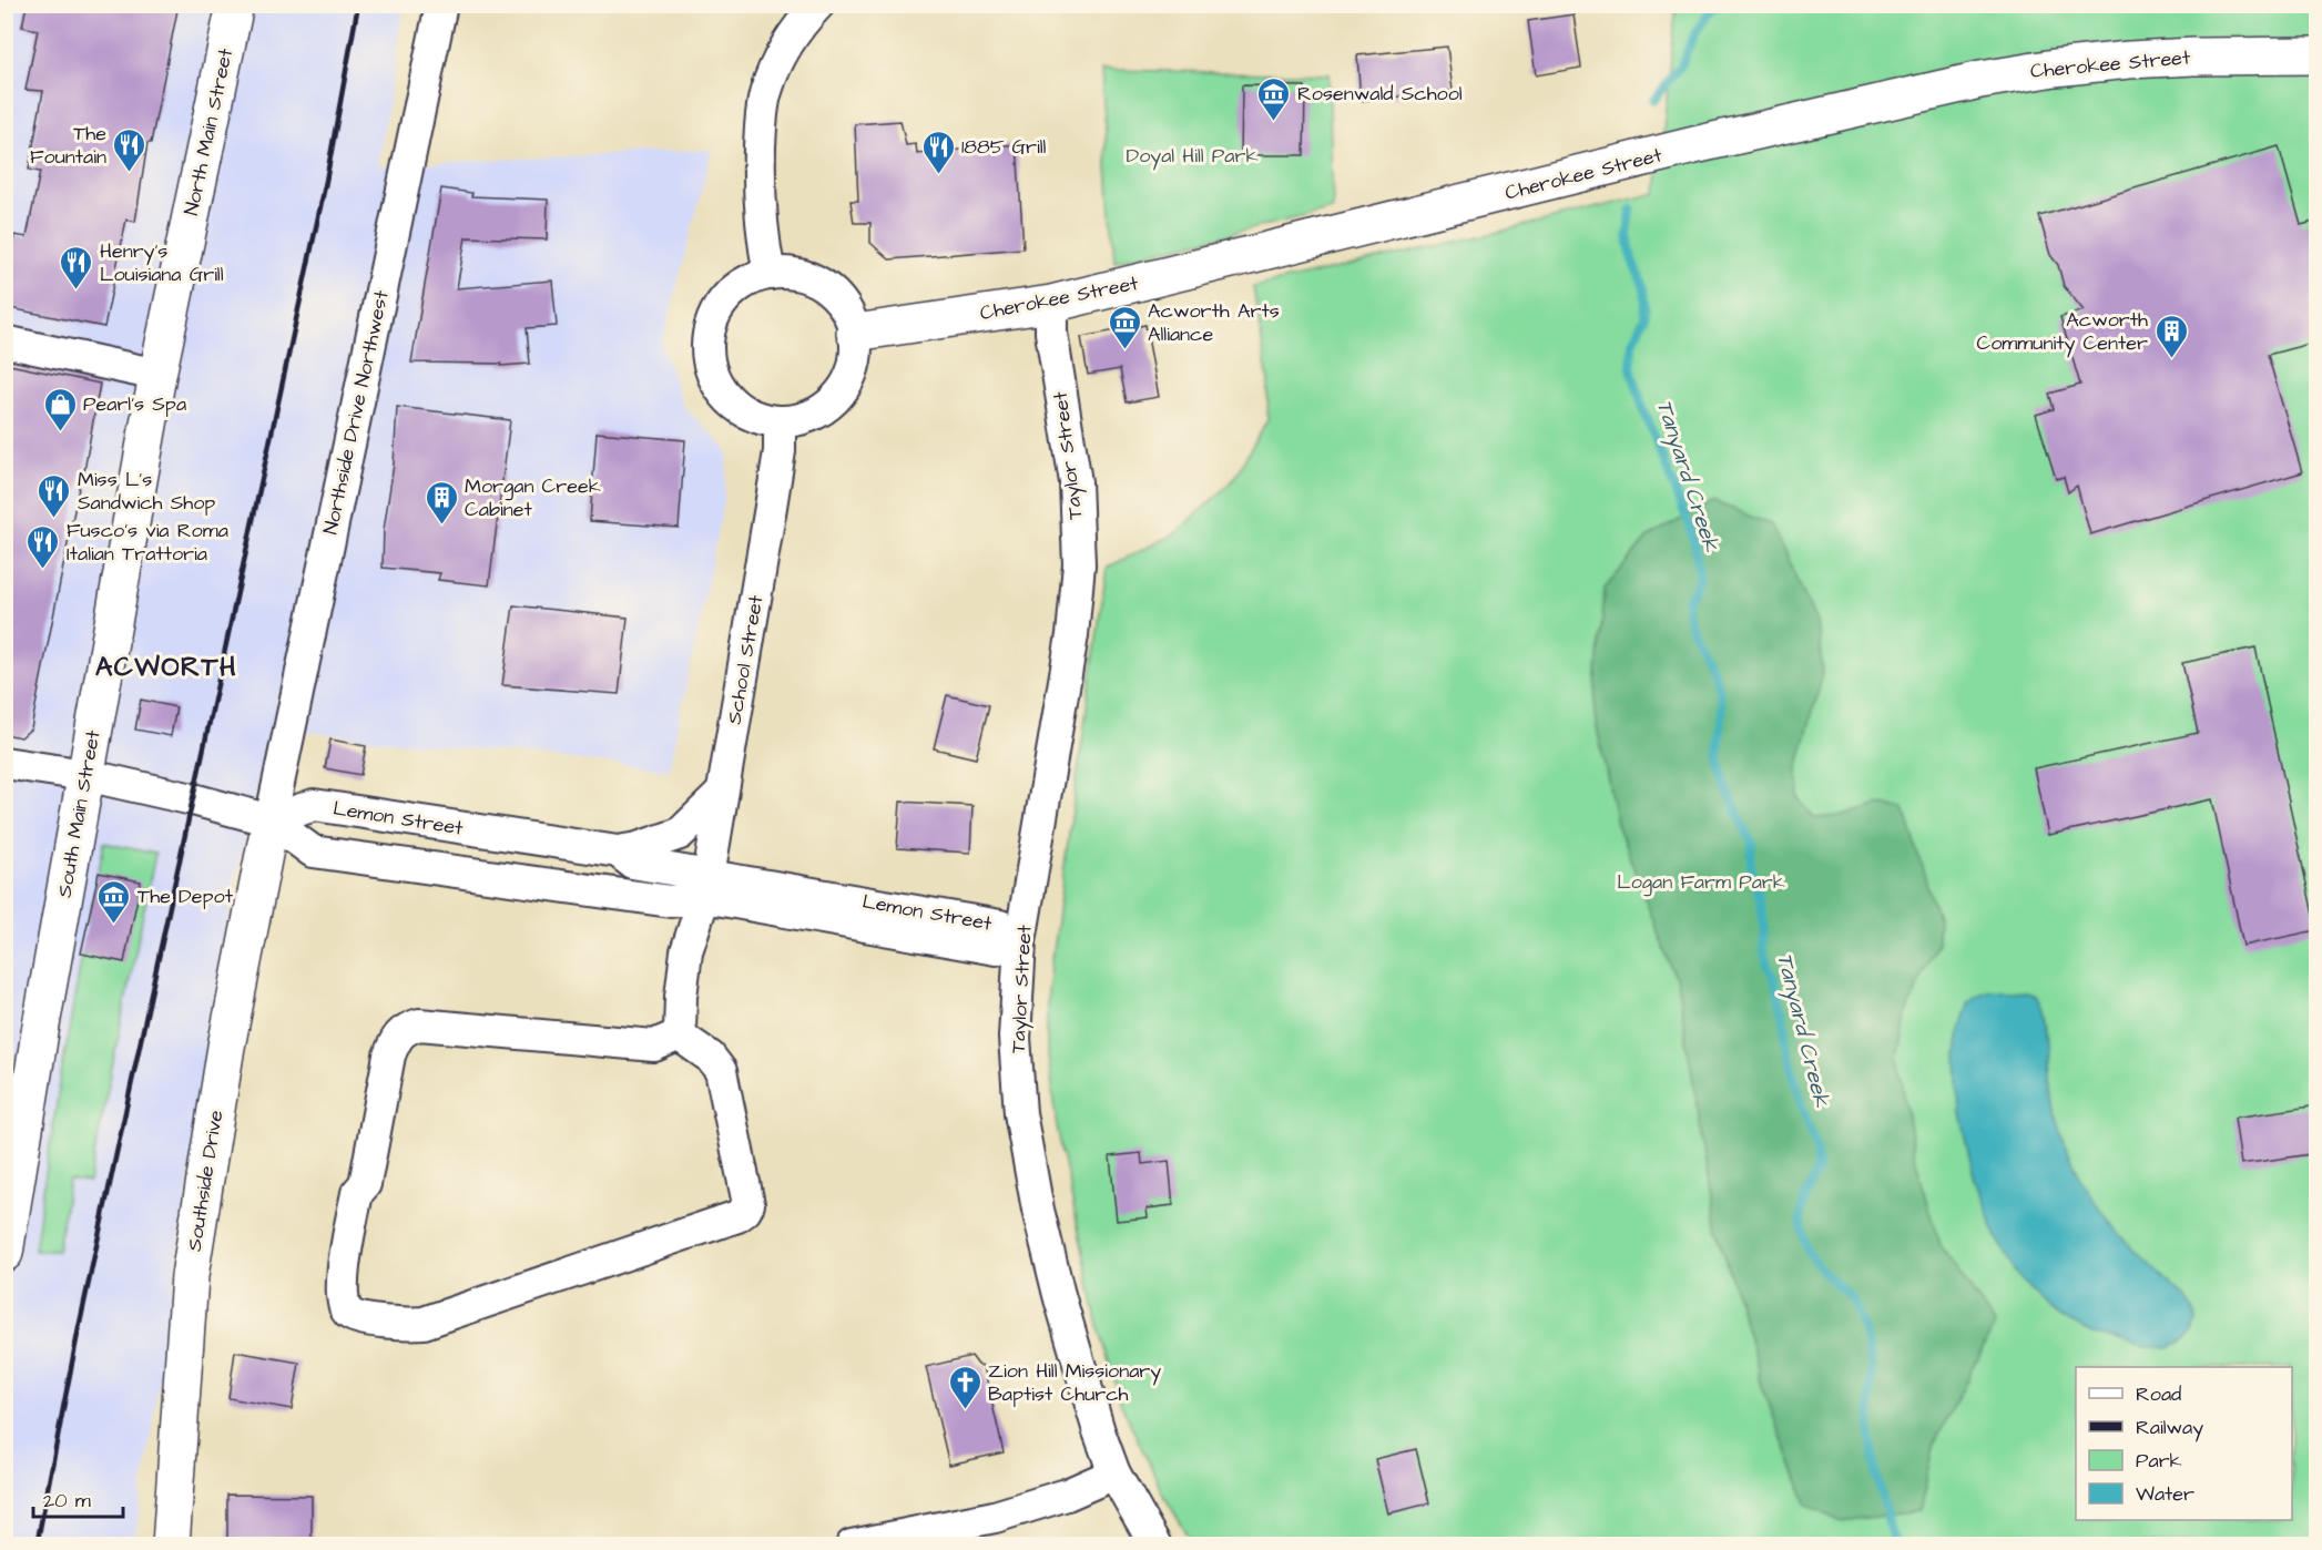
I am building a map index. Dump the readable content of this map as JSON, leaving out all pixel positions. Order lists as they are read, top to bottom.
{
  "streets": {
    "street": [
      "Cherokee Street",
      "North Main Street",
      "Northside Drive Northwest",
      "Taylor Street",
      "School Street",
      "South Main Street",
      "Lemon Street",
      "Southside Drive"
    ]
  },
  "crossings": [
    ["Cherokee Street", "Taylor Street"],
    ["Cherokee Street", "School Street"],
    ["North Main Street", "South Main Street"],
    ["Northside Drive Northwest", "Lemon Street"],
    ["Northside Drive Northwest", "Southside Drive"],
    ["Taylor Street", "Lemon Street"],
    ["School Street", "Lemon Street"],
    ["South Main Street", "Lemon Street"],
    ["Lemon Street", "Southside Drive"]
  ],
  "districts": ["ACWORTH"],
  "water": ["Tanyard Creek"],
  "parks": ["Doyal Hill Park", "Logan Farm Park"],
  "places": {
    "museum": ["Rosenwald School", "Acworth Arts Alliance", "The Depot"],
    "restaurant": [
      "The Fountain",
      "1885 Grill",
      "Henry's Louisiana Grill",
      "Miss L's Sandwich Shop",
      "Fusco’s via Roma Italian Trattoria"
    ],
    "building": ["Acworth Community Center", "Morgan Creek Cabinet"],
    "shop": ["Pearl's Spa"],
    "church": ["Zion Hill Missionary Baptist Church"]
  },
  "legend": [
    "Road",
    "Railway",
    "Park",
    "Water"
  ],
  "scale_bar": "20 m"
}
